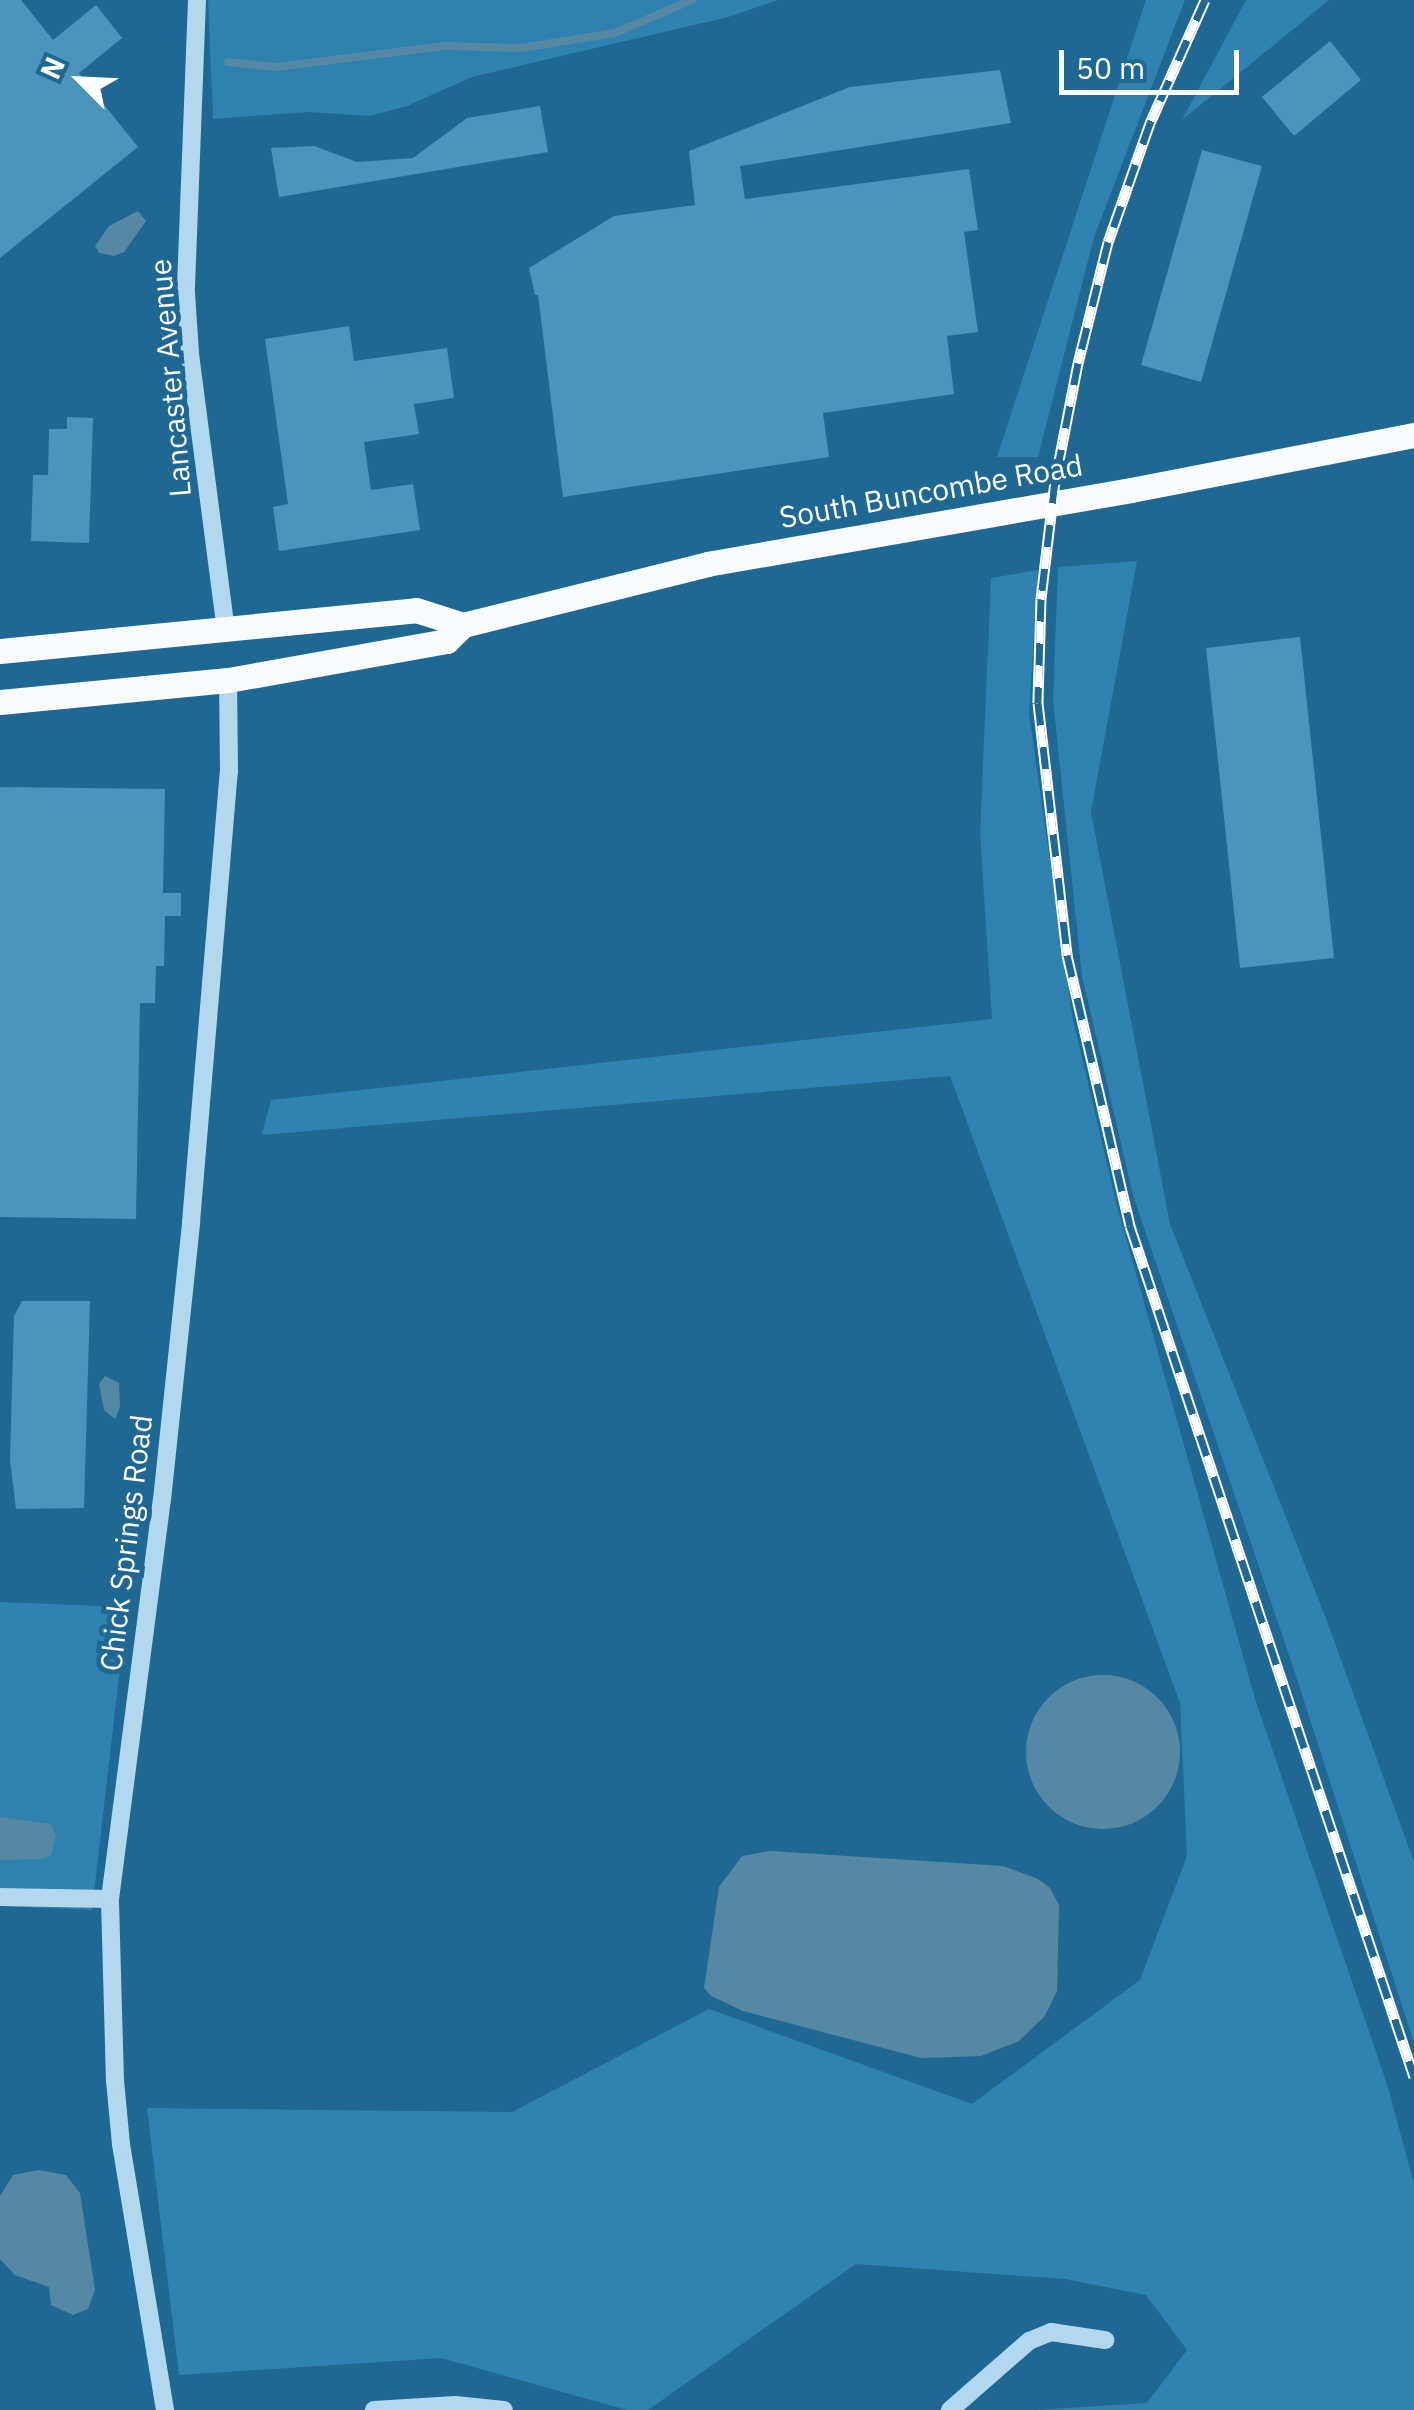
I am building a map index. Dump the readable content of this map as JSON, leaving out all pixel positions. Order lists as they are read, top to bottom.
{
  "streets": {
    "main road": ["South Buncombe Road"],
    "street": ["Lancaster Avenue", "Chick Springs Road"]
  },
  "crossings": [
    ["South Buncombe Road", "Chick Springs Road"]
  ],
  "scale_bar": "50 m",
  "north": "top left"
}
